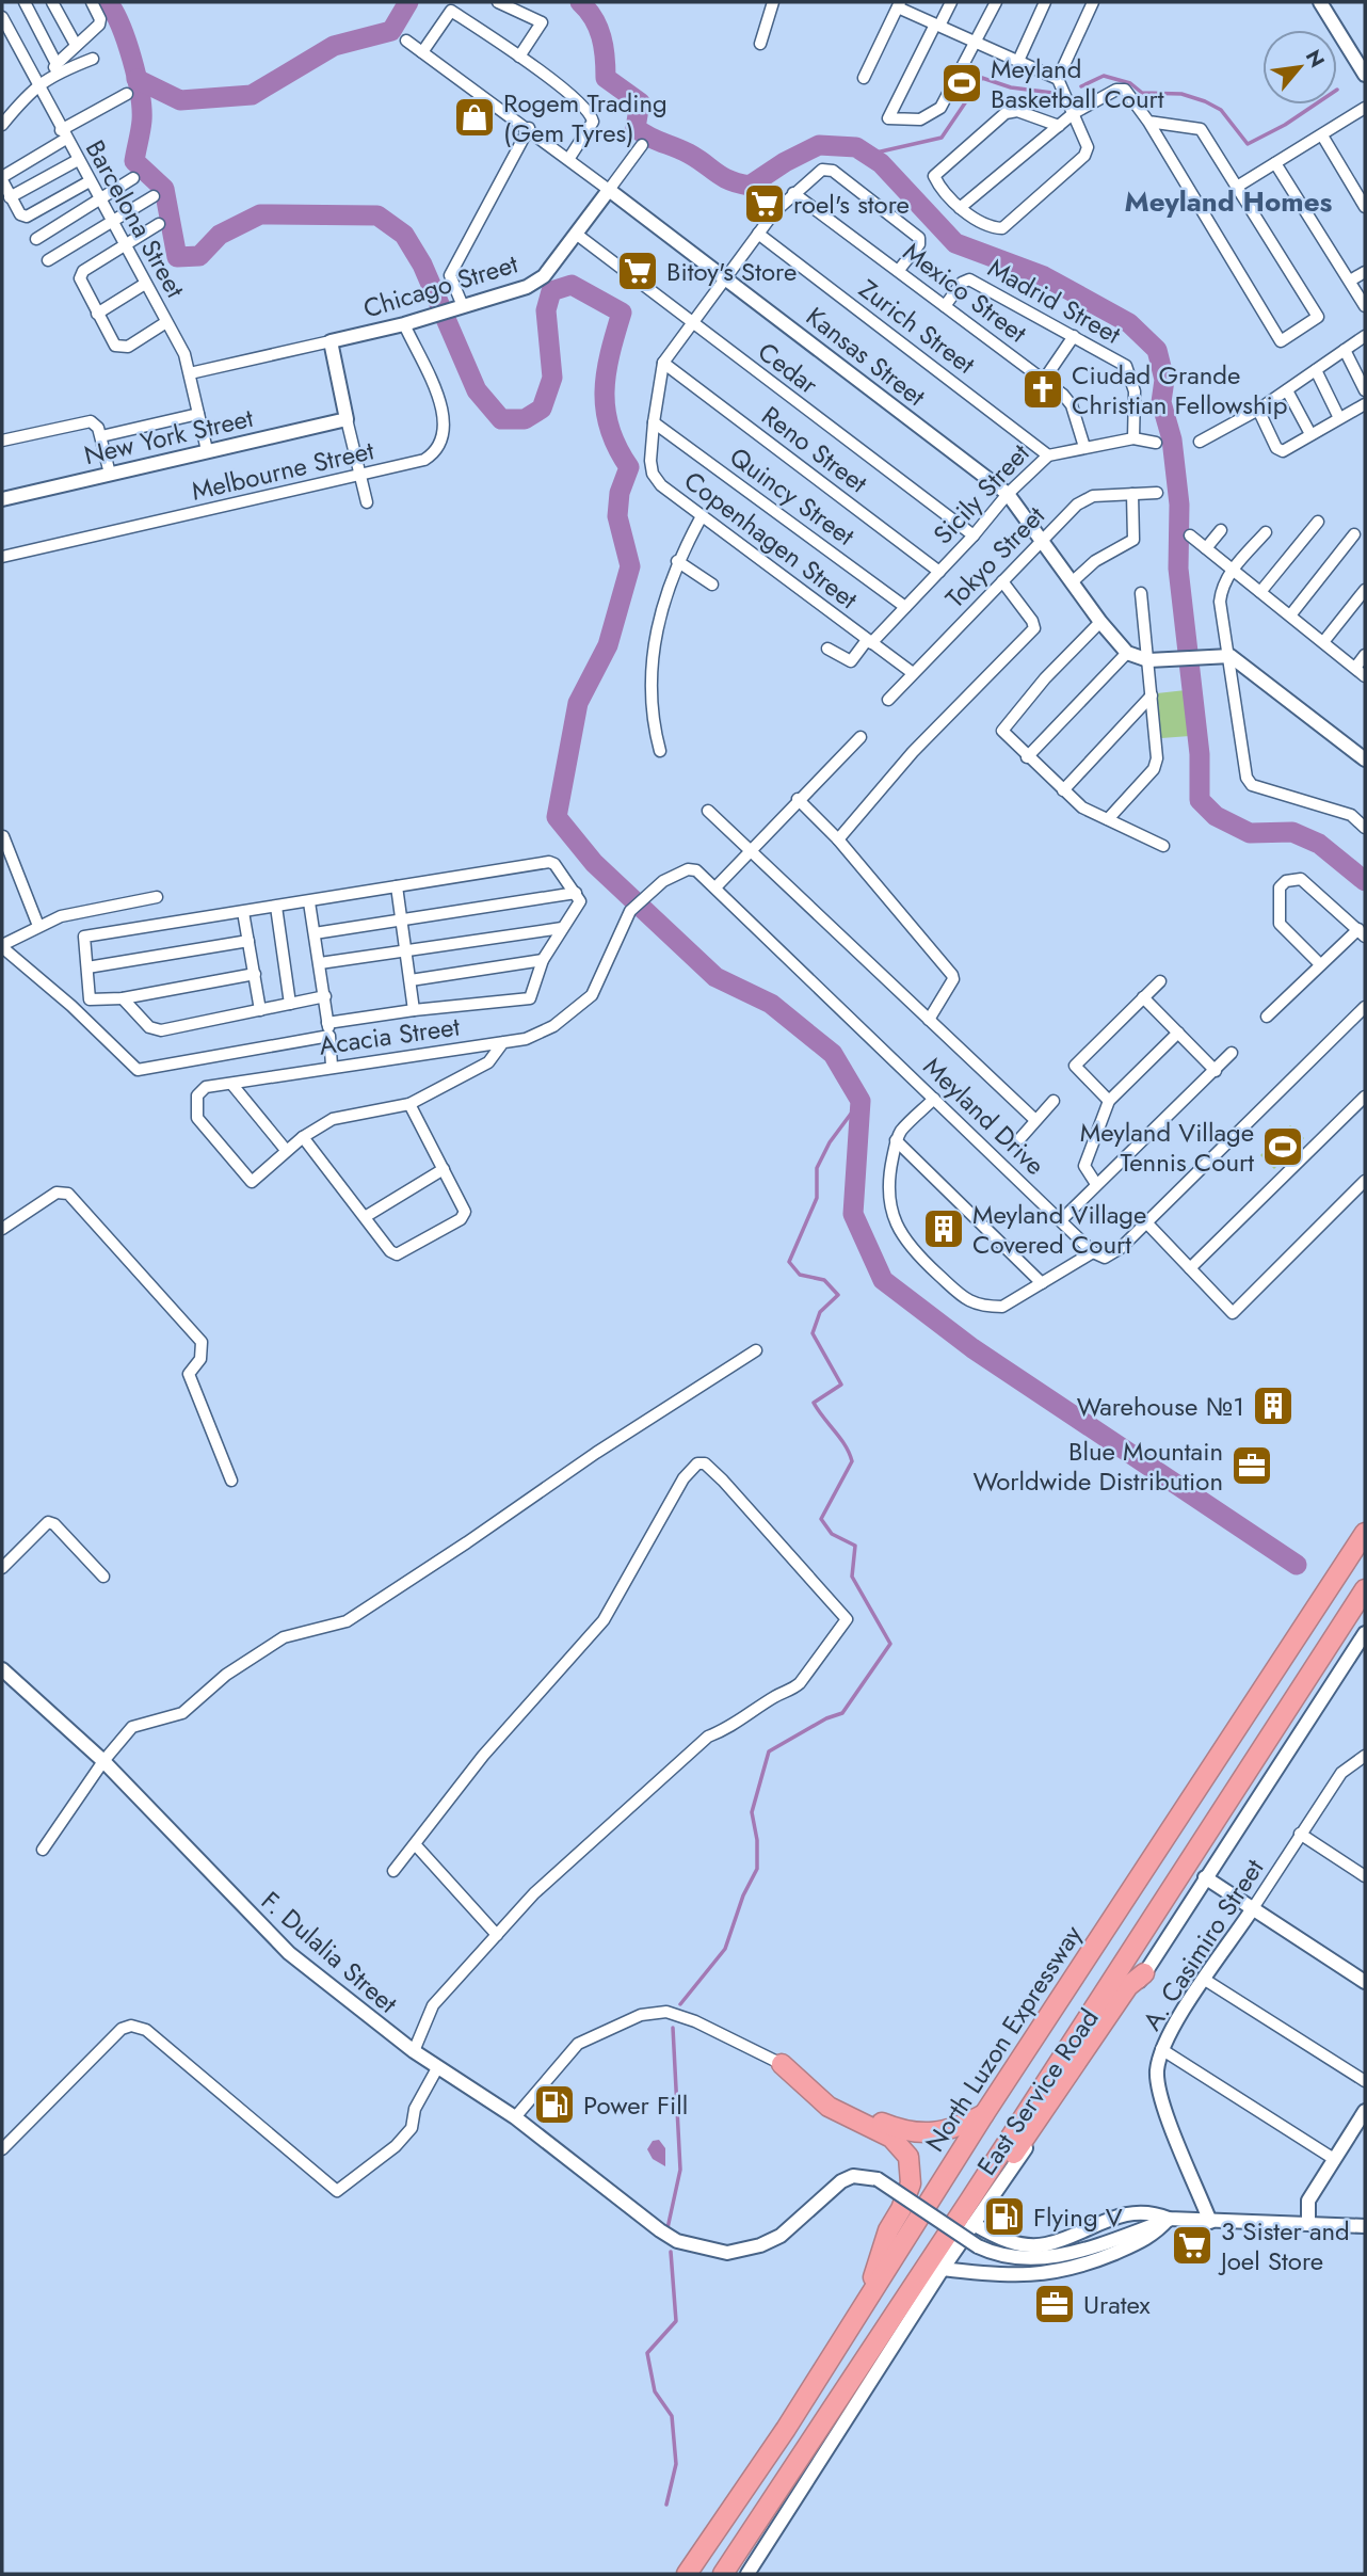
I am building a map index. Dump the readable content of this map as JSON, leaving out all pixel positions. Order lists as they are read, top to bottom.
{
  "streets": {
    "highway": ["North Luzon Expressway"],
    "street": [
      "Barcelona Street",
      "Chicago Street",
      "Mexico Street",
      "Madrid Street",
      "Zurich Street",
      "Kansas Street",
      "Cedar",
      "New York Street",
      "Reno Street",
      "Melbourne Street",
      "Sicily Street",
      "Quincy Street",
      "Copenhagen Street",
      "Tokyo Street",
      "Acacia Street",
      "Meyland Drive",
      "A. Casimiro Street",
      "F. Dulalia Street",
      "East Service Road"
    ]
  },
  "crossings": [
    ["Barcelona Street", "Chicago Street"],
    ["Barcelona Street", "New York Street"],
    ["Chicago Street", "Kansas Street"],
    ["Chicago Street", "Cedar"],
    ["Chicago Street", "Melbourne Street"],
    ["Mexico Street", "Madrid Street"],
    ["Mexico Street", "Sicily Street"],
    ["Mexico Street", "Copenhagen Street"],
    ["Madrid Street", "Sicily Street"],
    ["Zurich Street", "Sicily Street"],
    ["Zurich Street", "Copenhagen Street"],
    ["Kansas Street", "Sicily Street"],
    ["Kansas Street", "Copenhagen Street"],
    ["Kansas Street", "Tokyo Street"],
    ["Cedar", "Sicily Street"],
    ["Cedar", "Copenhagen Street"],
    ["Reno Street", "Sicily Street"],
    ["Reno Street", "Copenhagen Street"],
    ["Sicily Street", "Quincy Street"],
    ["Sicily Street", "Copenhagen Street"],
    ["Quincy Street", "Copenhagen Street"],
    ["Copenhagen Street", "Tokyo Street"],
    ["Acacia Street", "Meyland Drive"]
  ],
  "districts": ["Meyland Homes"],
  "places": {
    "sports": ["Meyland Basketball Court", "Meyland Village Tennis Court"],
    "shop": ["Rogem Trading (Gem Tyres)"],
    "supermarket": ["roel's store", "Bitoy's Store", "3 Sister and Joel Store"],
    "church": ["Ciudad Grande Christian Fellowship"],
    "building": ["Meyland Village Covered Court", "Warehouse №1"],
    "office": ["Blue Mountain Worldwide Distribution", "Uratex"],
    "fuel station": ["Power Fill", "Flying V"]
  },
  "north": "top right"
}
